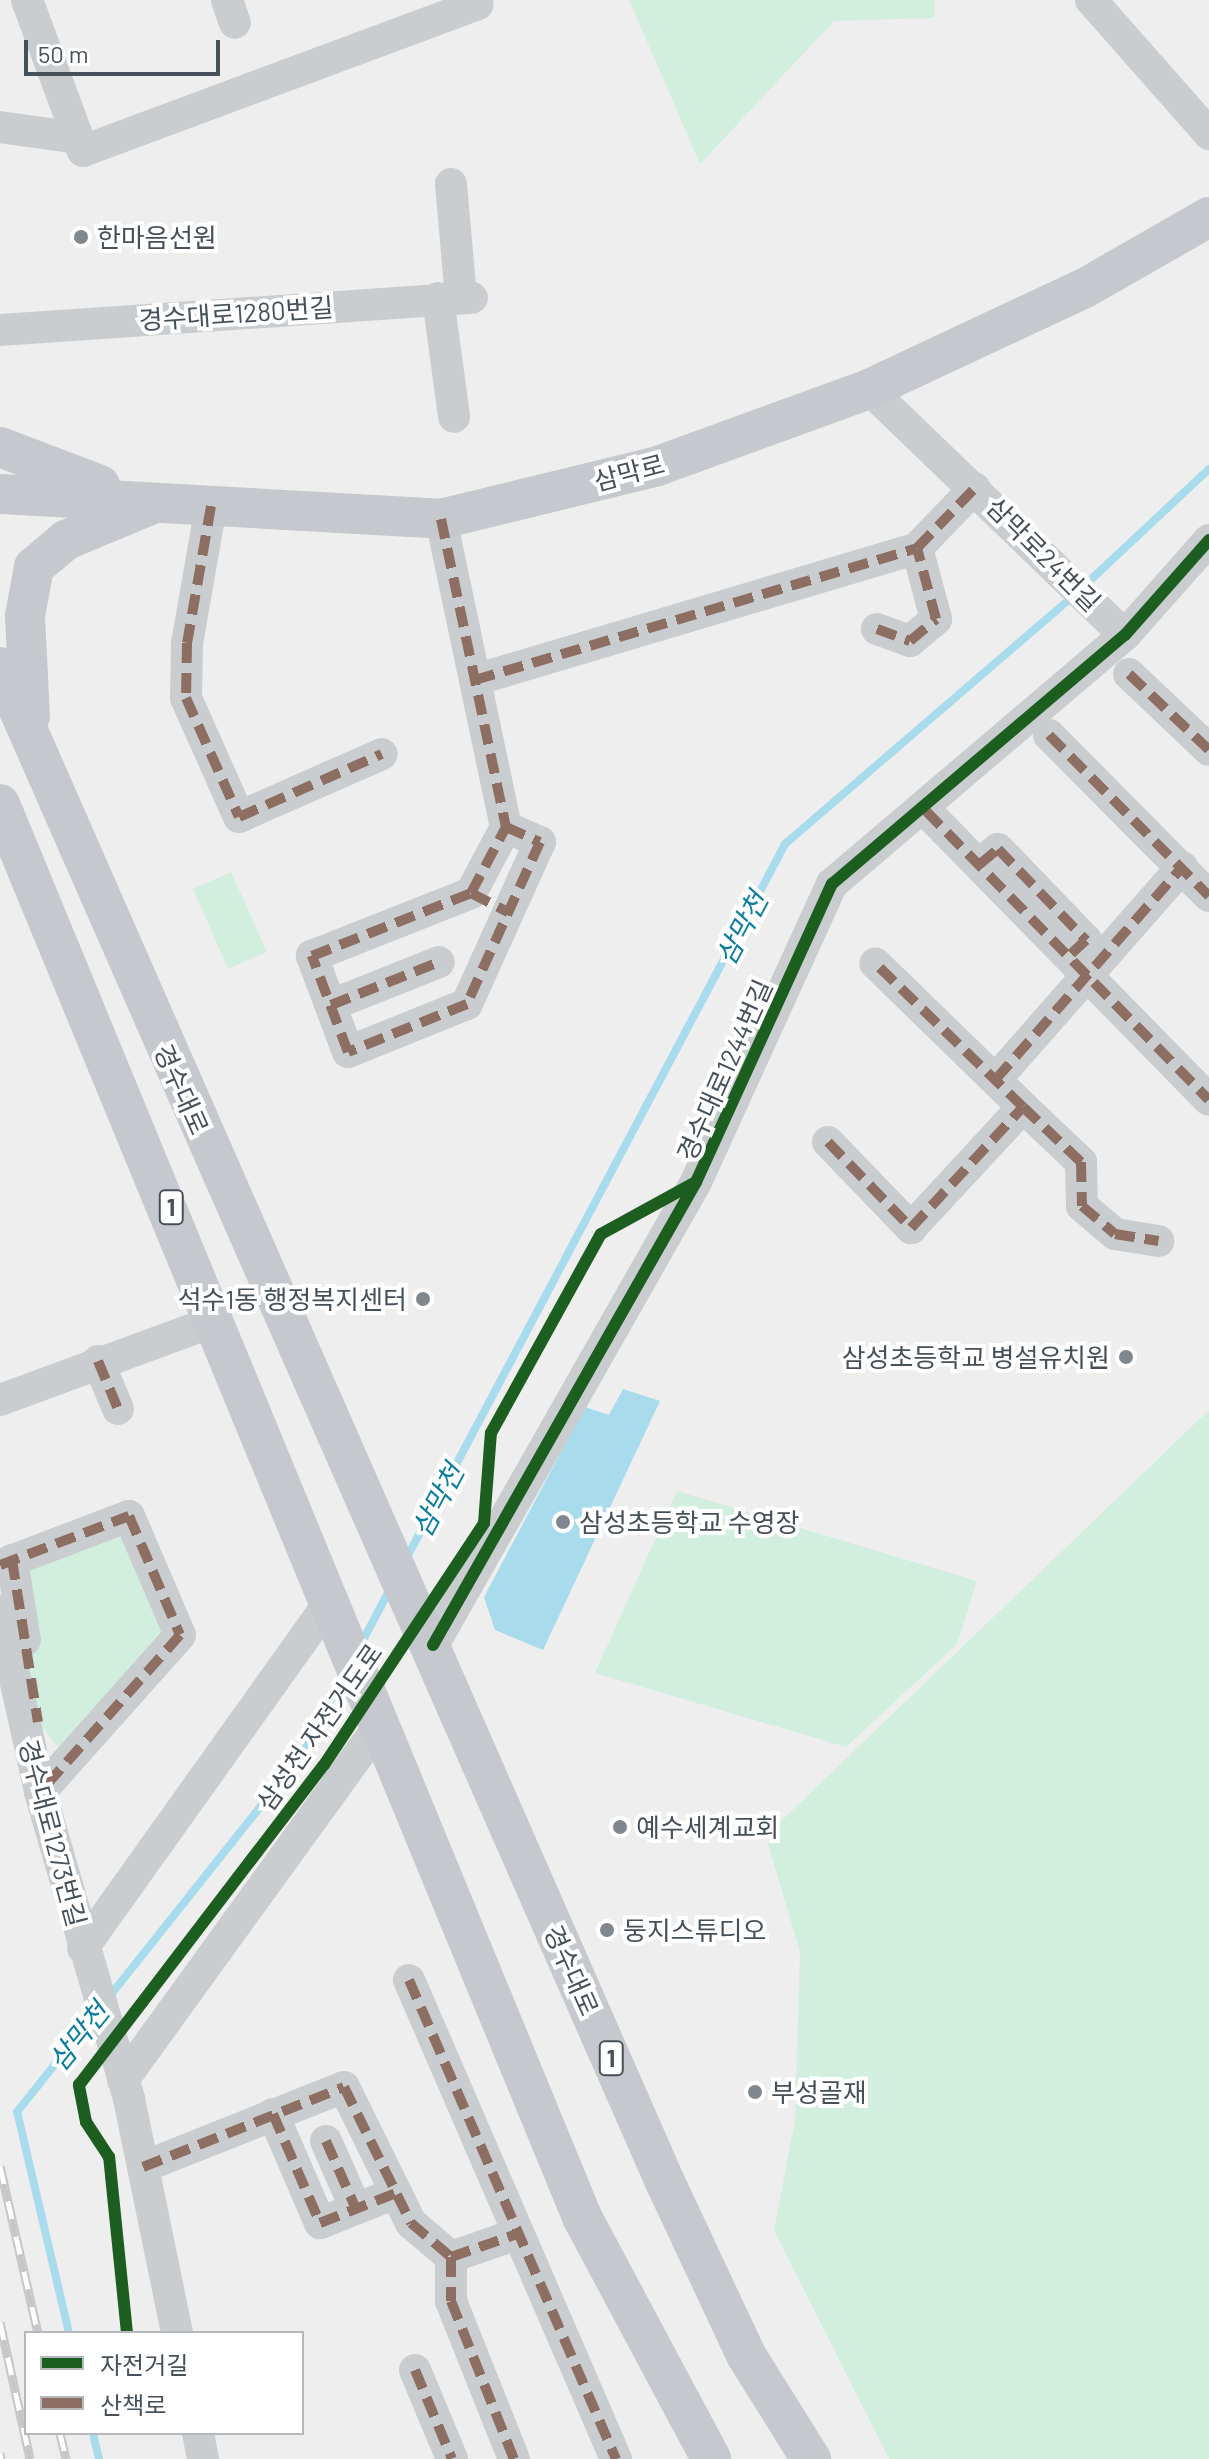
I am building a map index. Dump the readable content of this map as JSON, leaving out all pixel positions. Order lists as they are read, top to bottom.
{
  "streets": {
    "main road": ["삼막로", "경수대로", "1"],
    "street": [
      "경수대로1280번길",
      "삼막로24번길",
      "경수대로1244번길",
      "경수대로1273번길"
    ],
    "cycle path": ["삼성천 자전거도로"]
  },
  "crossings": [
    ["삼막로", "삼막로24번길"],
    ["삼막로24번길", "경수대로1244번길"],
    ["경수대로1244번길", "경수대로"],
    ["경수대로", "1"]
  ],
  "water": ["삼막천"],
  "places": [
    "한마음선원",
    "석수1동 행정복지센터",
    "삼성초등학교 병설유치원",
    "삼성초등학교 수영장",
    "예수세계교회",
    "둥지스튜디오",
    "부성골재"
  ],
  "legend": ["자전거길", "산책로"],
  "scale_bar": "50 m"
}
